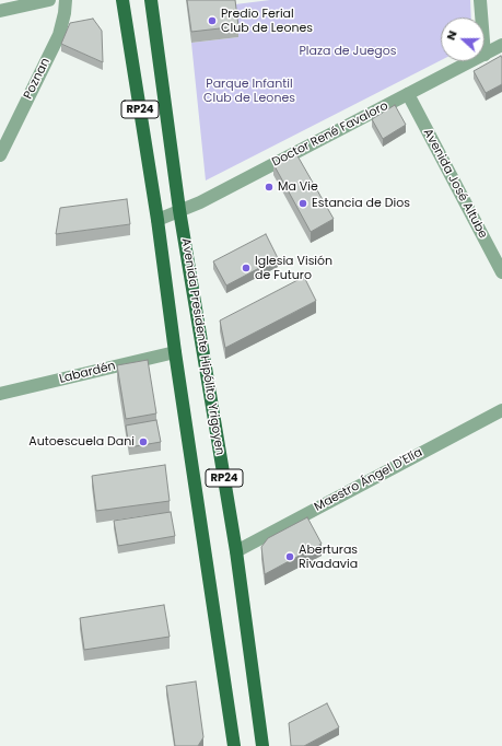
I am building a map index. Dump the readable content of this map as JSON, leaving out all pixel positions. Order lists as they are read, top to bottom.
{
  "streets": {
    "main road": ["RP24", "Avenida Presidente Hipólito Yrigoyen"],
    "street": [
      "Poznan",
      "Doctor René Favaloro",
      "Avenida José Altube",
      "Labardén",
      "Maestro Ángel D'Elía"
    ]
  },
  "crossings": [
    ["Doctor René Favaloro", "Avenida José Altube"],
    ["Doctor René Favaloro", "Avenida Presidente Hipólito Yrigoyen"],
    ["Avenida Presidente Hipólito Yrigoyen", "Labardén"],
    ["Avenida Presidente Hipólito Yrigoyen", "Maestro Ángel D'Elía"]
  ],
  "parks": ["Plaza de Juegos", "Parque Infantil Club de Leones"],
  "places": [
    "Predio Ferial Club de Leones",
    "Ma Vie",
    "Estancia de Dios",
    "Iglesia Visión de Futuro",
    "Autoescuela Dani",
    "Aberturas Rivadavia"
  ],
  "north": "left"
}
